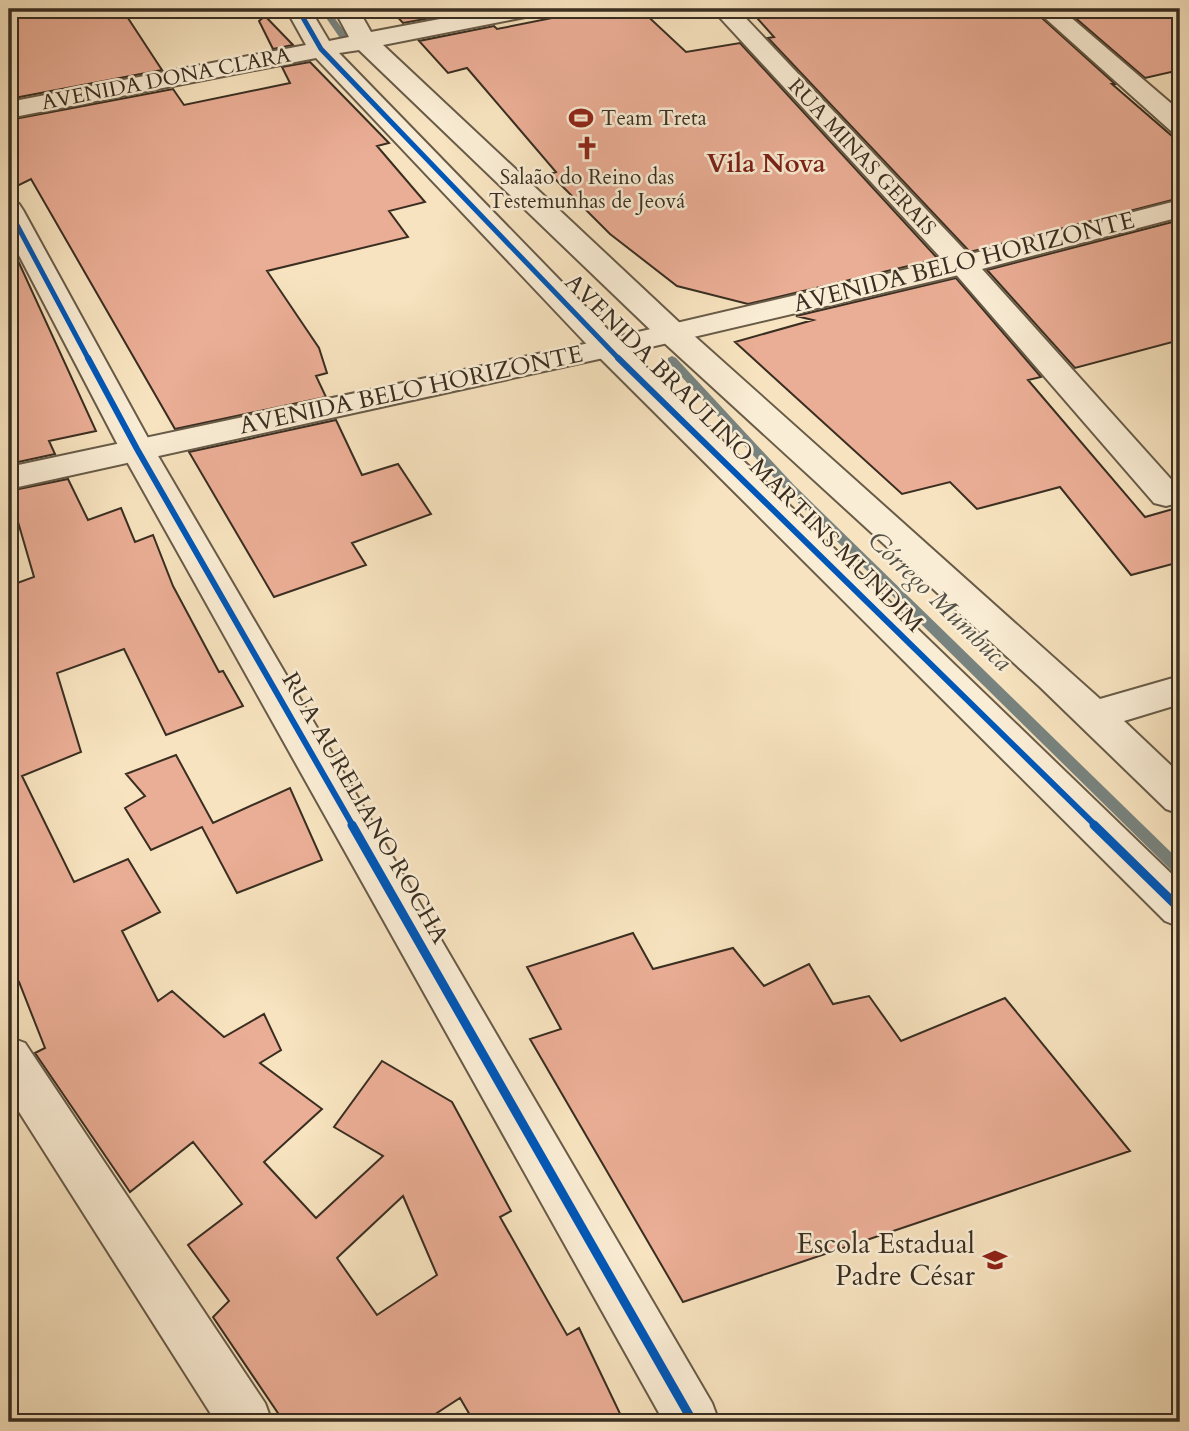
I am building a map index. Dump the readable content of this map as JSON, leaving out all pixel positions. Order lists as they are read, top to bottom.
{
  "streets": {
    "street": [
      "AVENIDA DONA CLARA",
      "RUA MINAS GERAIS",
      "AVENIDA BELO HORIZONTE",
      "AVENIDA BRAULINO MARTINS MUNDIM",
      "RUA AURELIANO ROCHA"
    ]
  },
  "crossings": [
    ["AVENIDA DONA CLARA", "AVENIDA BRAULINO MARTINS MUNDIM"],
    ["RUA MINAS GERAIS", "AVENIDA BELO HORIZONTE"],
    ["AVENIDA BELO HORIZONTE", "AVENIDA BRAULINO MARTINS MUNDIM"],
    ["AVENIDA BELO HORIZONTE", "RUA AURELIANO ROCHA"]
  ],
  "districts": ["Vila Nova"],
  "water": ["Córrego Mumbuca"],
  "places": {
    "sports": ["Team Treta"],
    "church": ["Salaão do Reino das Testemunhas de Jeová"],
    "school or university": ["Escola Estadual Padre César"]
  }
}
